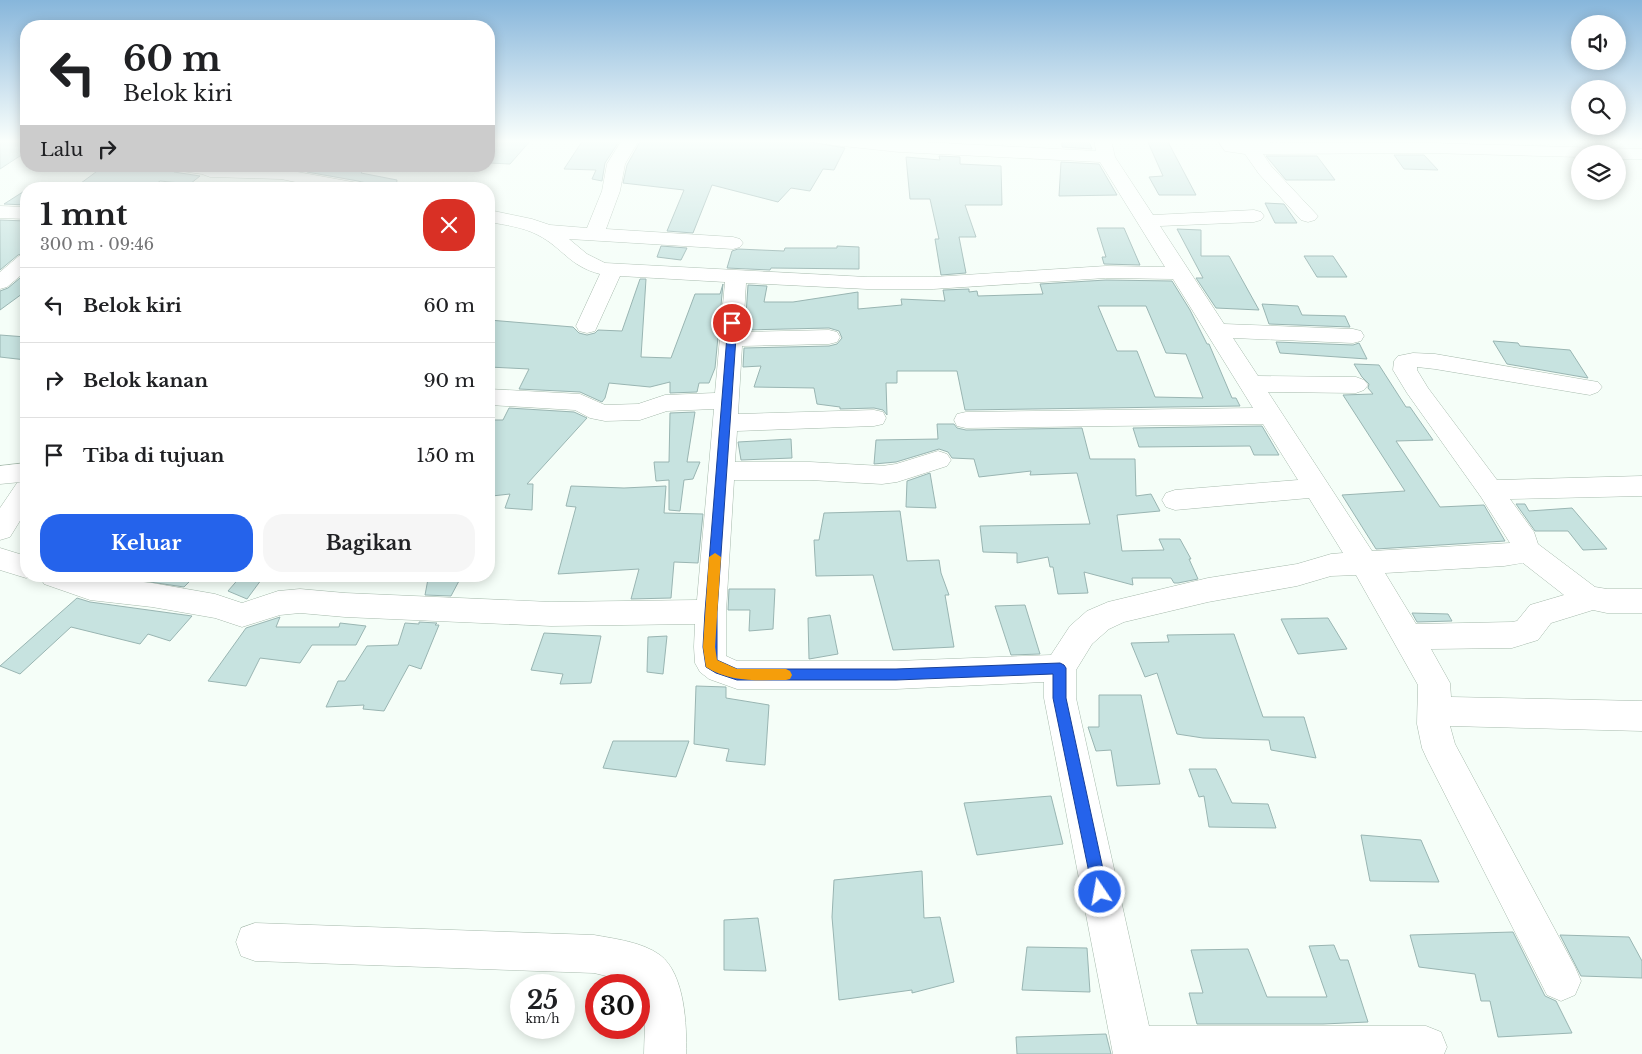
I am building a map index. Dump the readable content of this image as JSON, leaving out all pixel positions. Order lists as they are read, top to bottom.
{
  "page": {
    "turn": ["60 m", "Belok kiri"],
    "then": "Lalu",
    "heading": ["1 mnt", "300 m · 09:46"],
    "list": [
      {
        "name": "Belok kiri",
        "value": "60 m"
      },
      {
        "name": "Belok kanan",
        "value": "90 m"
      },
      {
        "name": "Tiba di tujuan",
        "value": "150 m"
      }
    ],
    "buttons": ["Keluar", "Bagikan"],
    "speed": "25 km/h",
    "limit": "30"
  }
}
